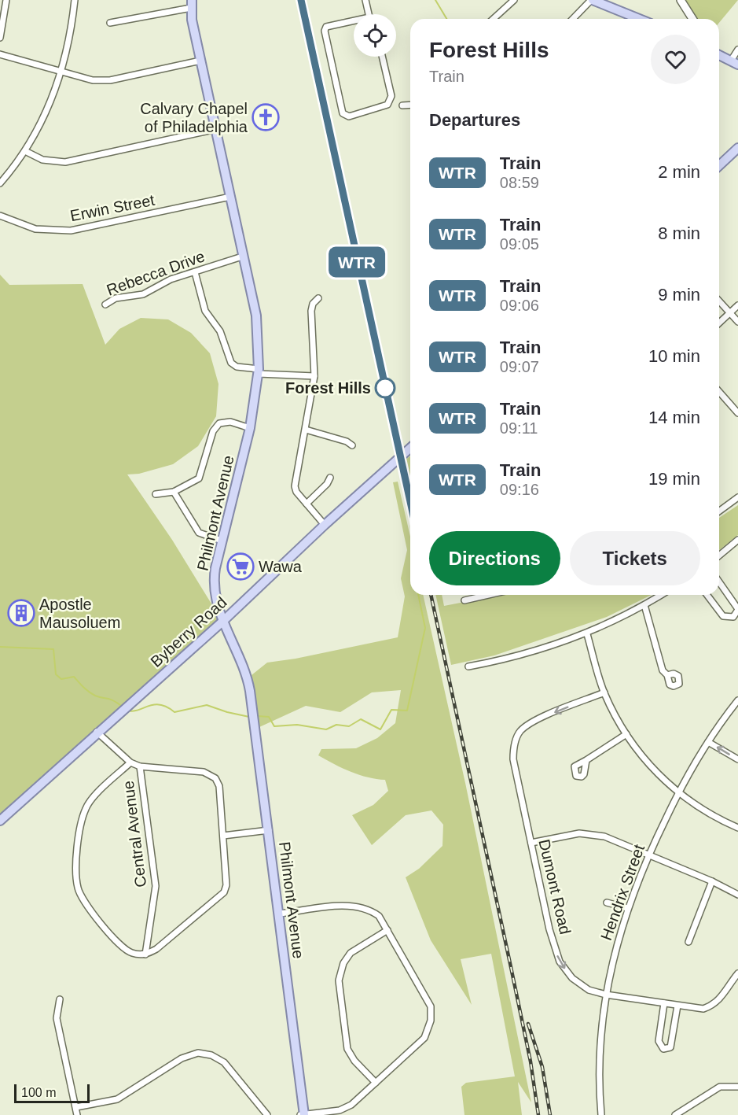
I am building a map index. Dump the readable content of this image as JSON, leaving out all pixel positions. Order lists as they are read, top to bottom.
{
  "streets": {
    "main road": ["Philmont Avenue", "Byberry Road"],
    "street": [
      "Erwin Street",
      "Rebecca Drive",
      "Central Avenue",
      "Dumont Road",
      "Hendrix Street"
    ]
  },
  "crossings": [
    ["Erwin Street", "Philmont Avenue"],
    ["Rebecca Drive", "Philmont Avenue"],
    ["Philmont Avenue", "Byberry Road"],
    ["Dumont Road", "Hendrix Street"]
  ],
  "places": {
    "church": ["Calvary Chapel of Philadelphia"],
    "other": ["Forest Hills"],
    "supermarket": ["Wawa"],
    "building": ["Apostle Mausoluem"]
  },
  "scale_bar": "100 m",
  "page": {
    "on_map": "WTR",
    "heading": [
      ["Forest Hills", "Train"],
      "Departures"
    ],
    "list": [
      {
        "mark": "WTR",
        "name": "Train",
        "note": "08:59",
        "value": "2 min"
      },
      {
        "mark": "WTR",
        "name": "Train",
        "note": "09:05",
        "value": "8 min"
      },
      {
        "mark": "WTR",
        "name": "Train",
        "note": "09:06",
        "value": "9 min"
      },
      {
        "mark": "WTR",
        "name": "Train",
        "note": "09:07",
        "value": "10 min"
      },
      {
        "mark": "WTR",
        "name": "Train",
        "note": "09:11",
        "value": "14 min"
      },
      {
        "mark": "WTR",
        "name": "Train",
        "note": "09:16",
        "value": "19 min"
      }
    ],
    "buttons": ["Directions", "Tickets"],
    "scale": "100 m"
  }
}
